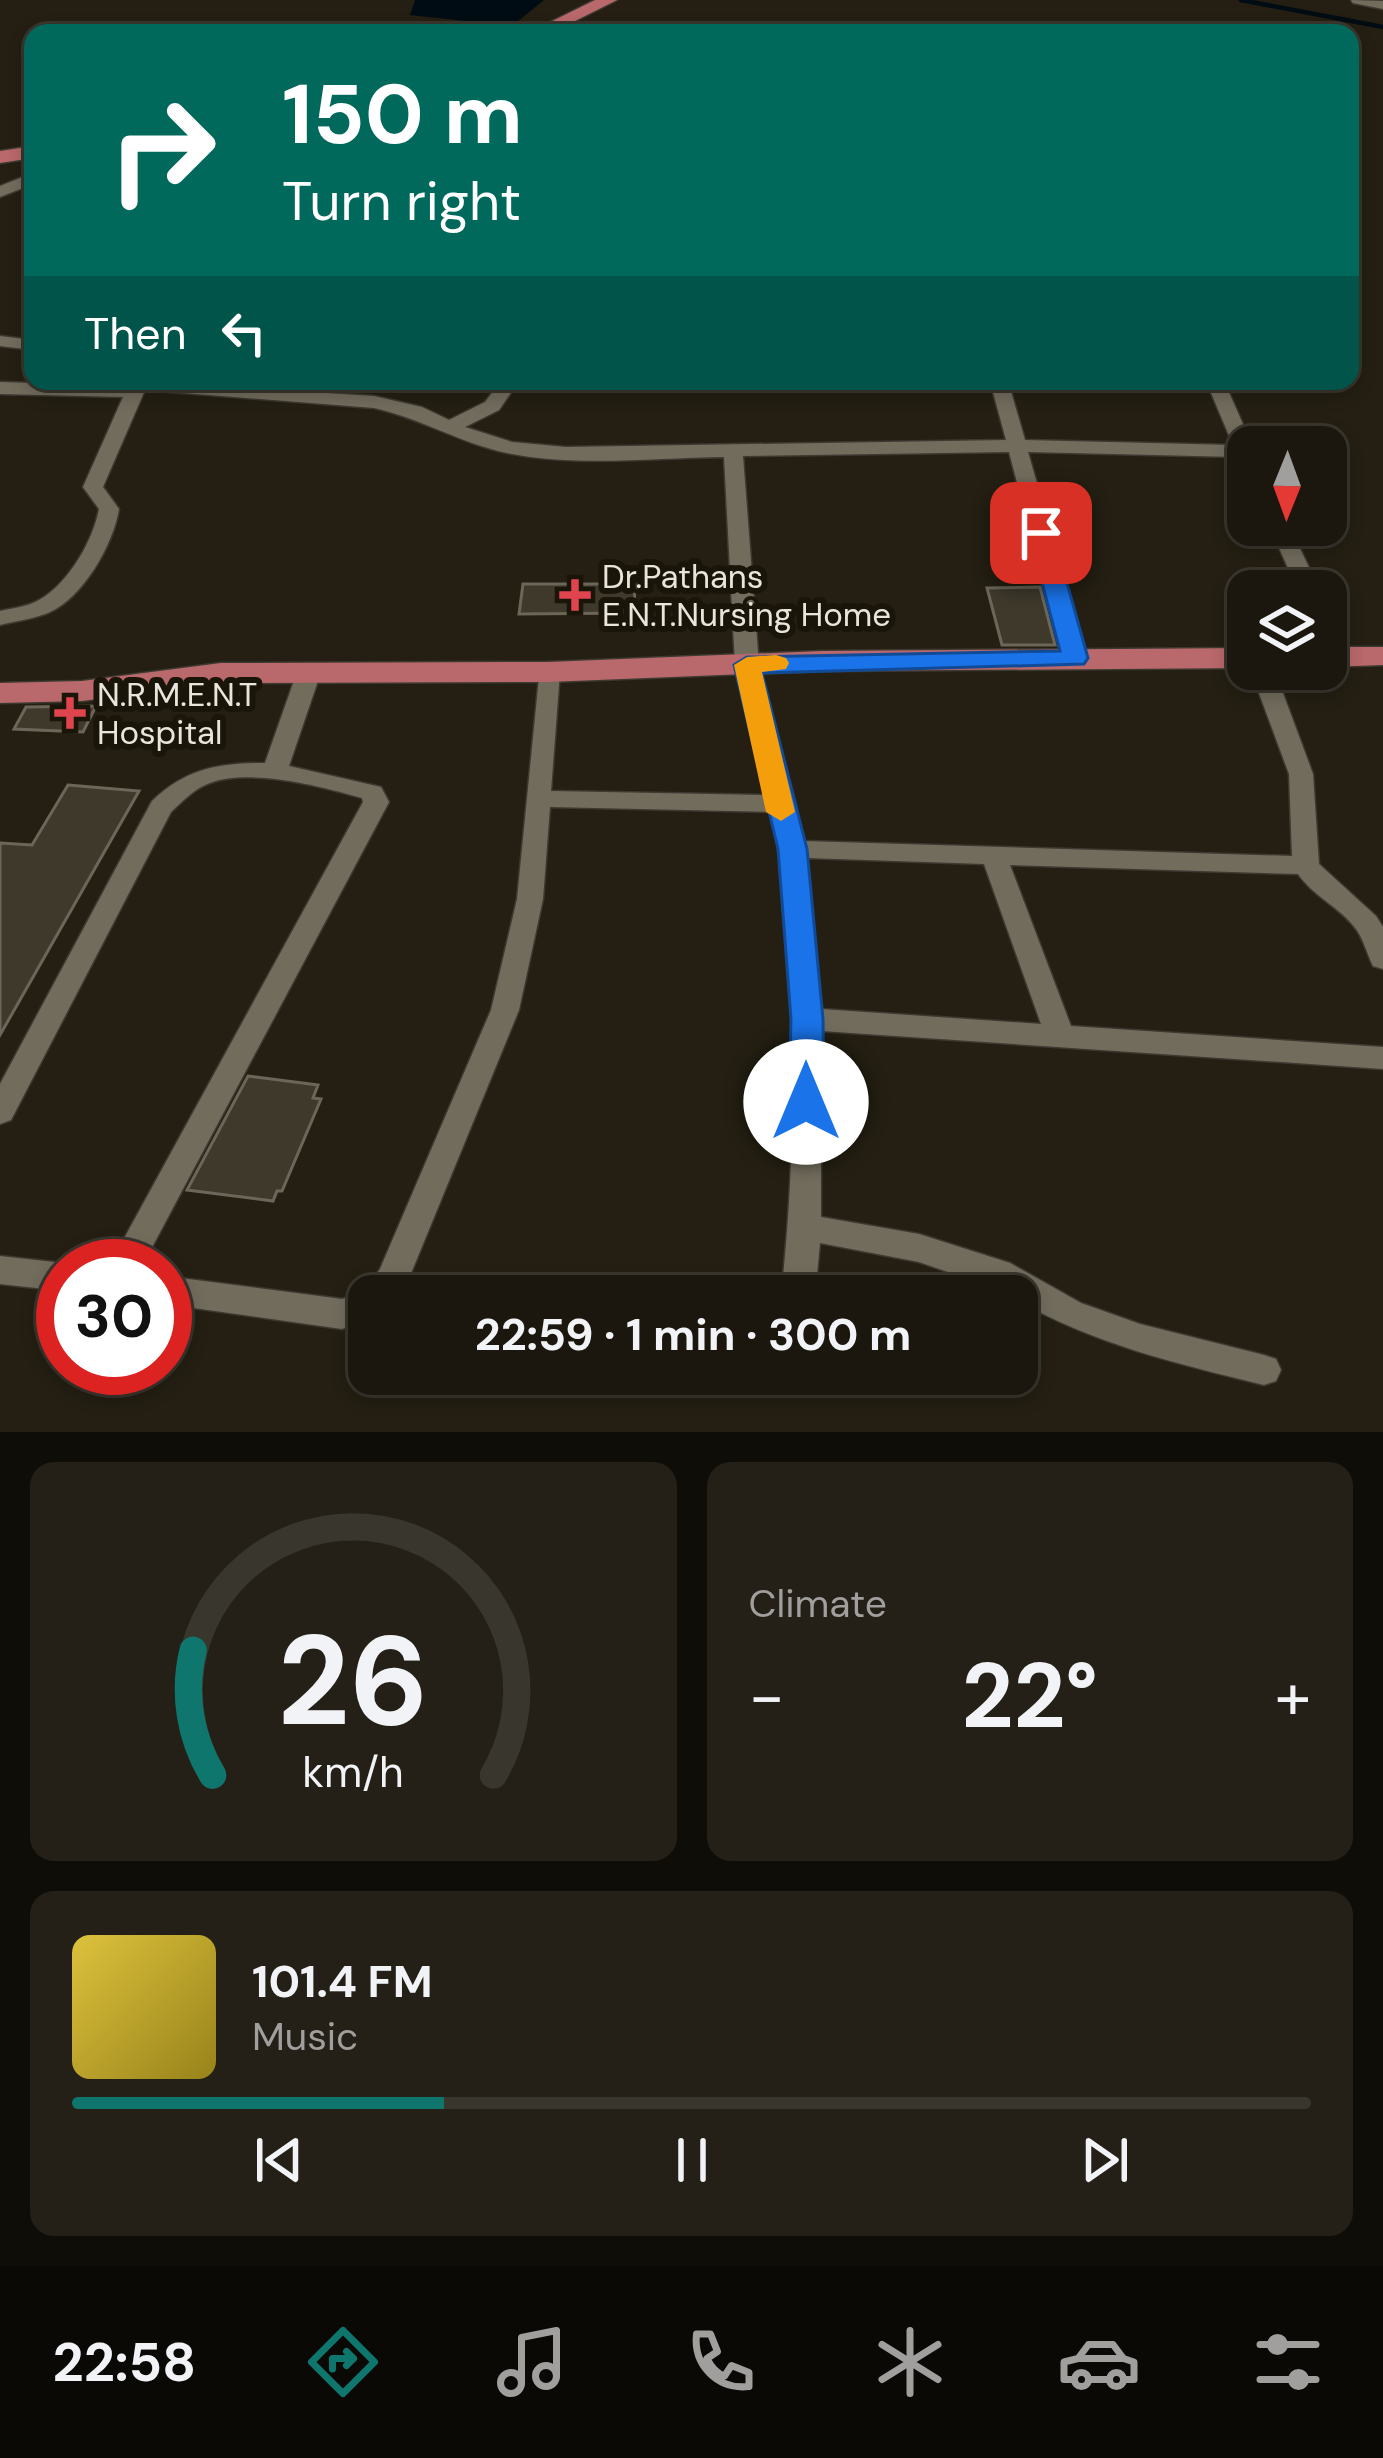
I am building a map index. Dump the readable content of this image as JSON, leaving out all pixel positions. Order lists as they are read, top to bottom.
{
  "places": {
    "health": ["Dr.Pathans E.N.T.Nursing Home", "N.R.M.E.N.T Hospital"]
  },
  "north": "bottom",
  "page": {
    "turn": ["150 m", "Turn right"],
    "then": "Then",
    "limit": "30",
    "trip": "22:59 · 1 min · 300 m",
    "tile": "Climate",
    "heat": ["−", "22°", "+"],
    "song": ["101.4 FM", "Music"],
    "tabs": "22:58",
    "gauge": ["26", "km/h"]
  }
}
